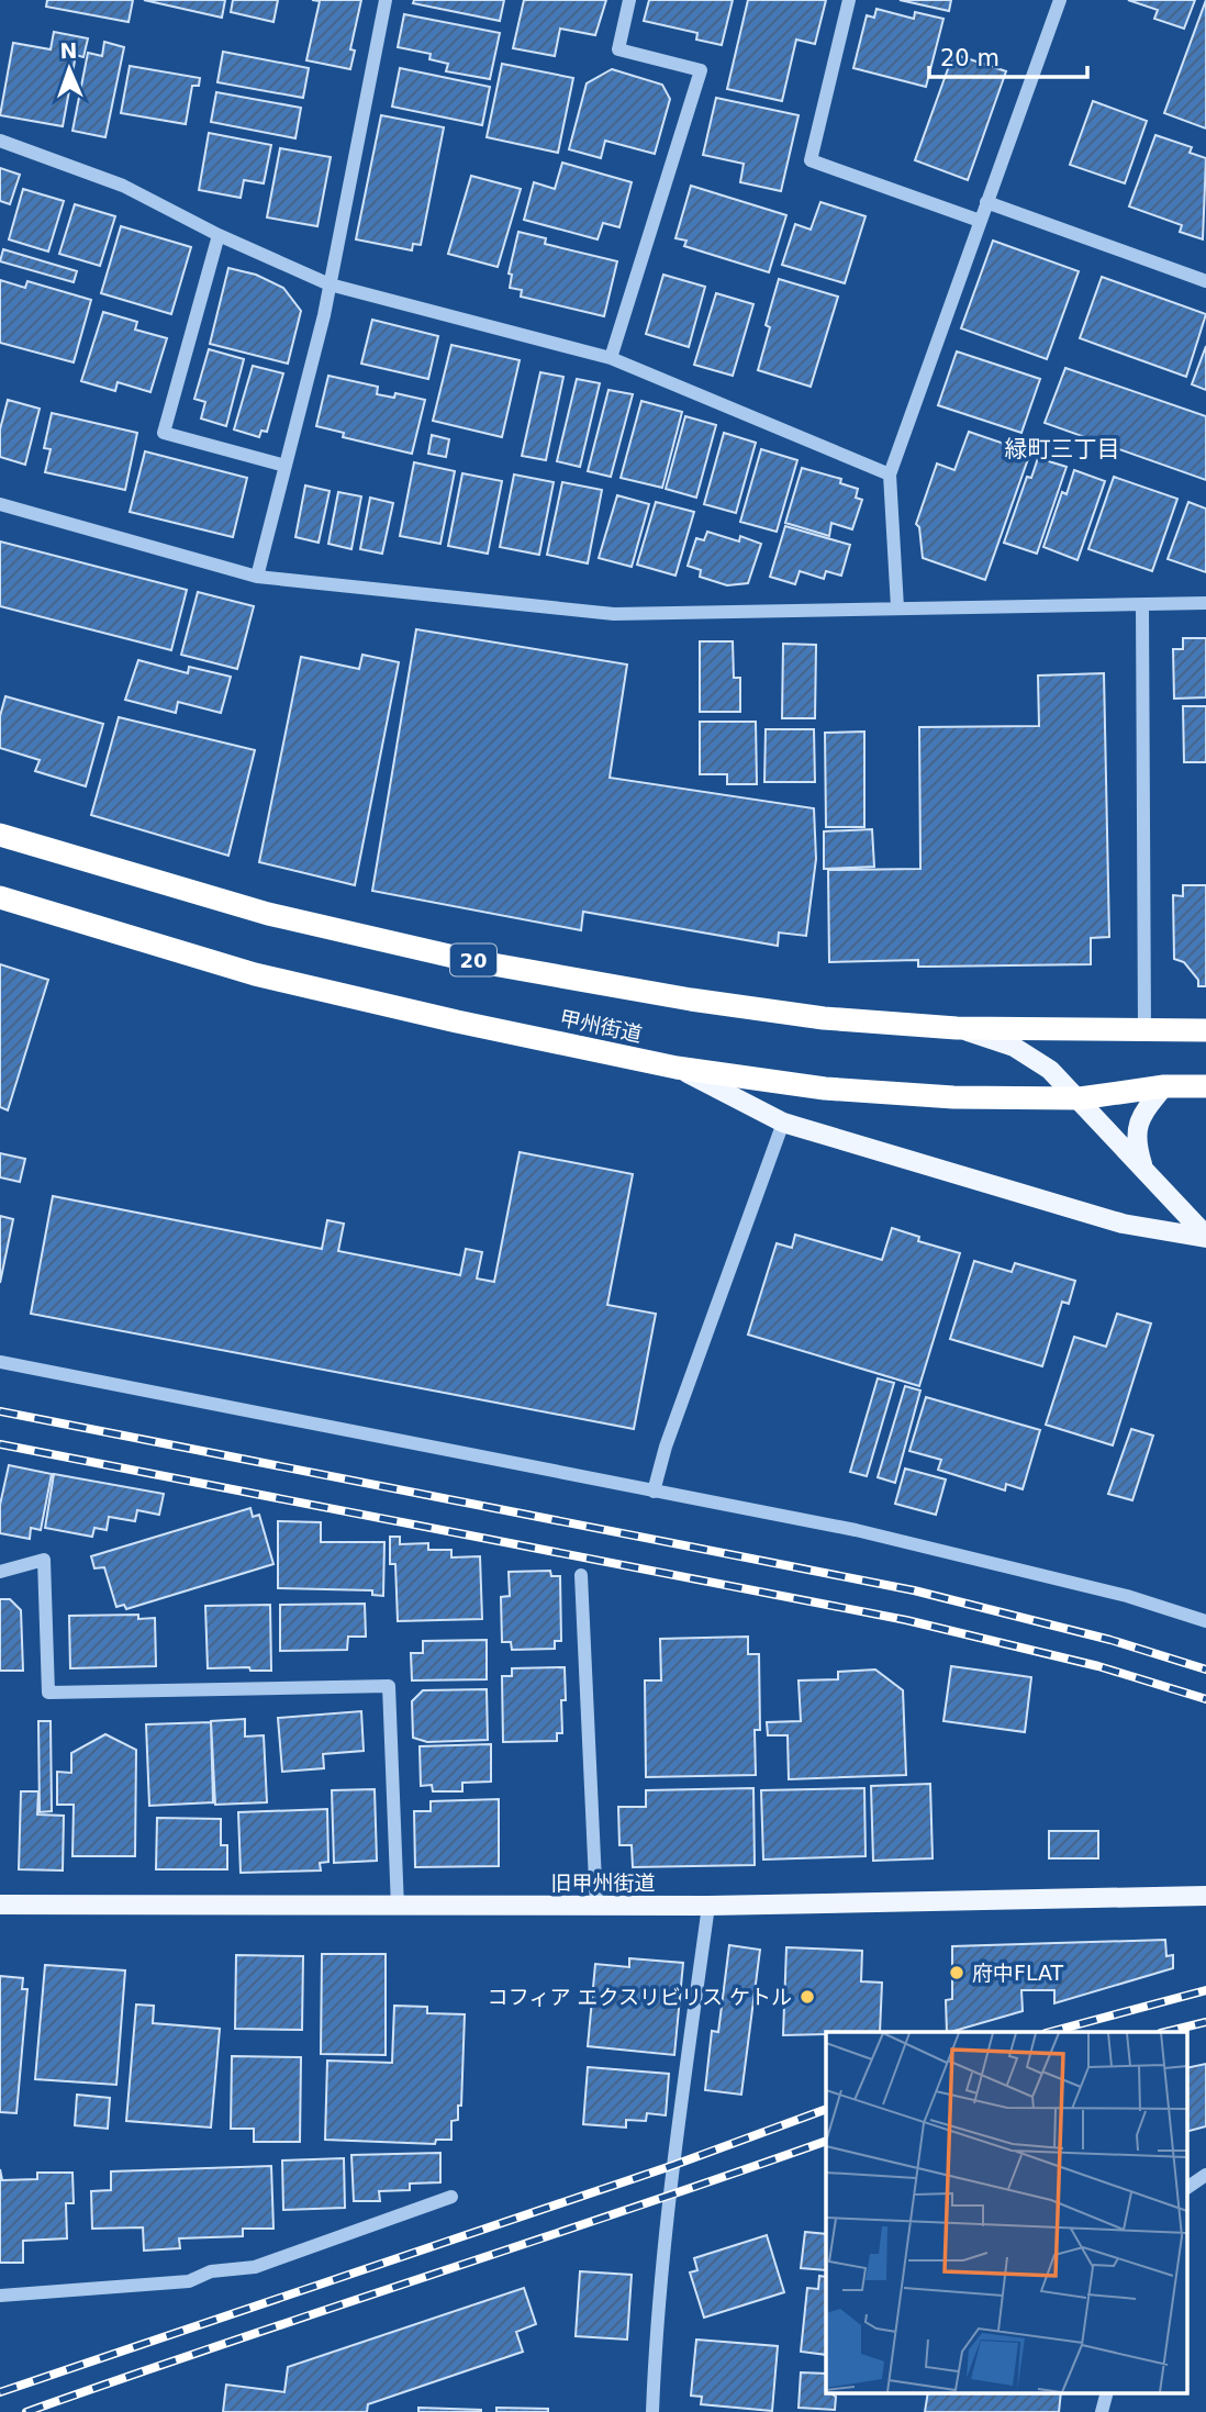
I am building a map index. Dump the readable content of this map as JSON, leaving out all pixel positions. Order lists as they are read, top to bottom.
{
  "streets": {
    "highway": ["20", "甲州街道"],
    "main road": ["旧甲州街道"]
  },
  "districts": ["緑町三丁目"],
  "places": ["府中FLAT", "コフィア エクスリビリス ケトル"],
  "scale_bar": "20 m",
  "north": "top"
}
